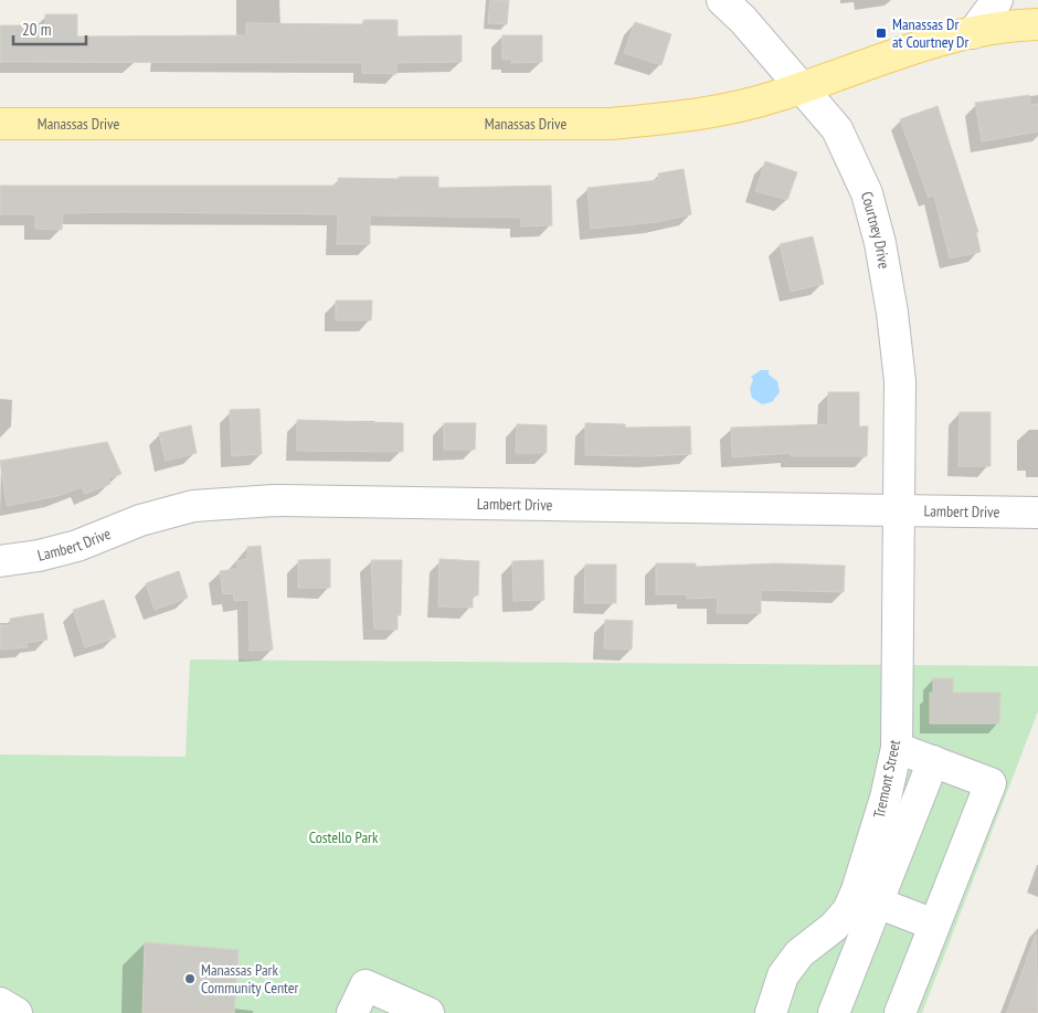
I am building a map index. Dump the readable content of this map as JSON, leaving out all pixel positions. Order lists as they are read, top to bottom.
{
  "streets": {
    "main road": ["Manassas Drive"],
    "street": ["Courtney Drive", "Lambert Drive", "Tremont Street"]
  },
  "crossings": [
    ["Manassas Drive", "Courtney Drive"],
    ["Courtney Drive", "Lambert Drive"],
    ["Courtney Drive", "Tremont Street"],
    ["Lambert Drive", "Tremont Street"]
  ],
  "parks": ["Costello Park"],
  "places": {
    "transit": ["Manassas Dr at Courtney Dr"],
    "other": ["Manassas Park Community Center"]
  },
  "scale_bar": "20 m"
}
